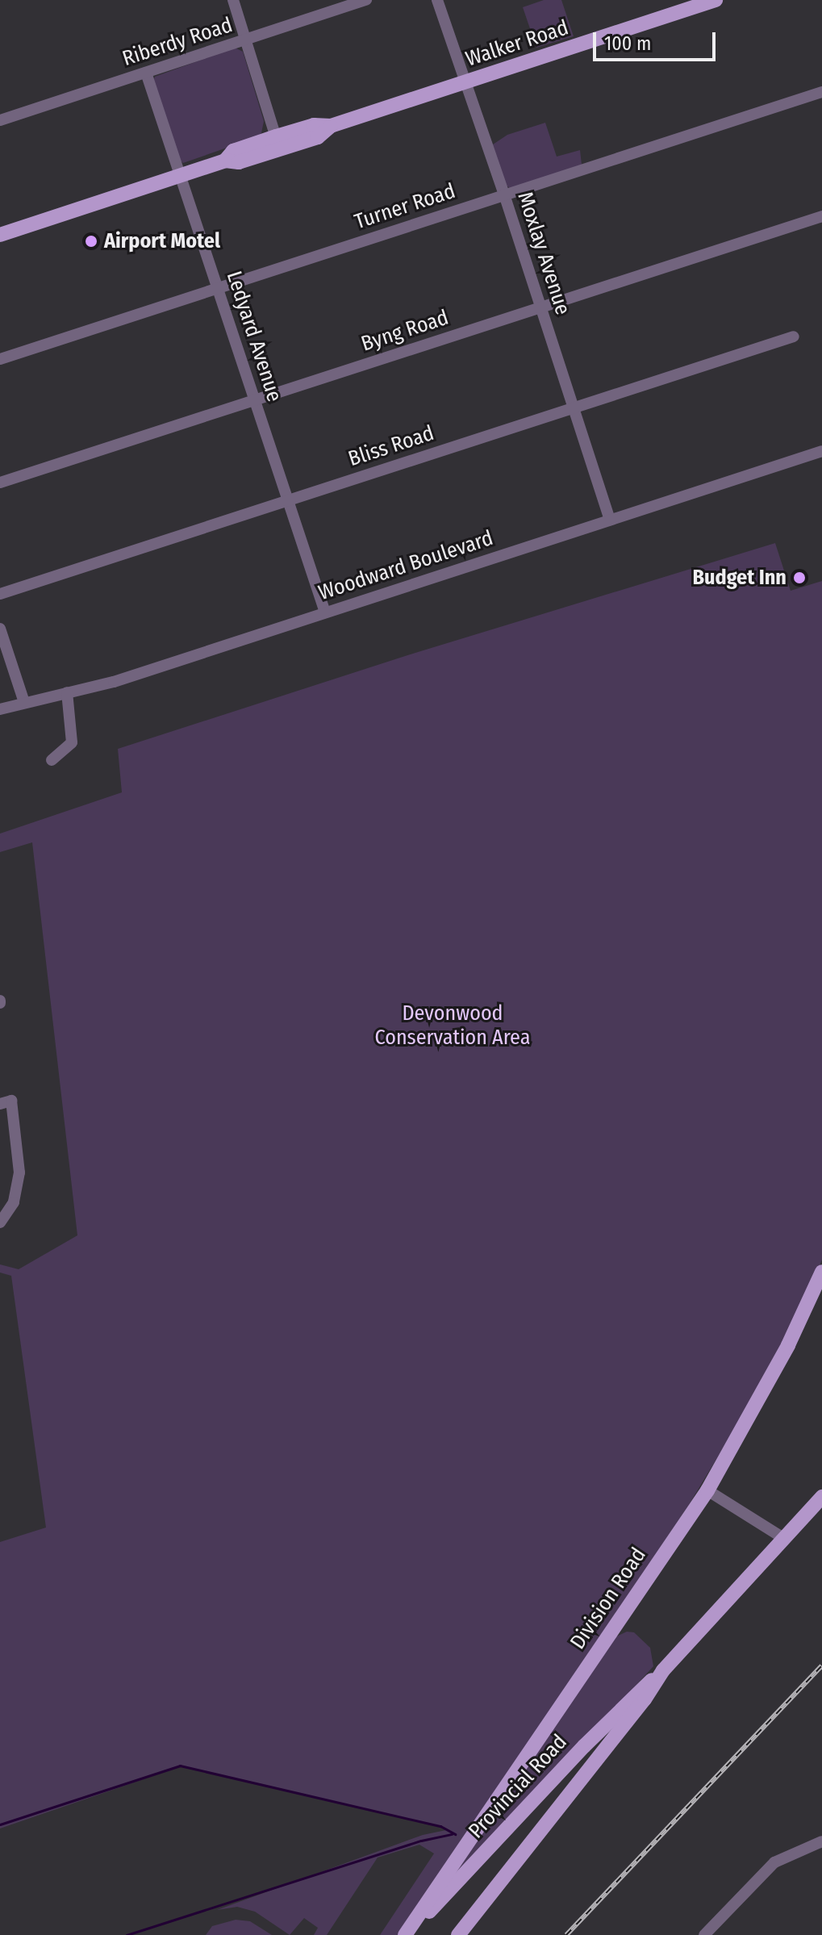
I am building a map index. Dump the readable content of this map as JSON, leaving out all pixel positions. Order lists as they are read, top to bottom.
{
  "streets": {
    "main road": ["Walker Road", "Division Road", "Provincial Road"],
    "street": [
      "Riberdy Road",
      "Turner Road",
      "Moxlay Avenue",
      "Byng Road",
      "Ledyard Avenue",
      "Bliss Road",
      "Woodward Boulevard"
    ]
  },
  "crossings": [
    ["Riberdy Road", "Ledyard Avenue"],
    ["Walker Road", "Moxlay Avenue"],
    ["Walker Road", "Ledyard Avenue"],
    ["Turner Road", "Moxlay Avenue"],
    ["Turner Road", "Ledyard Avenue"],
    ["Moxlay Avenue", "Byng Road"],
    ["Moxlay Avenue", "Bliss Road"],
    ["Moxlay Avenue", "Woodward Boulevard"],
    ["Byng Road", "Ledyard Avenue"],
    ["Ledyard Avenue", "Bliss Road"],
    ["Ledyard Avenue", "Woodward Boulevard"],
    ["Division Road", "Provincial Road"]
  ],
  "parks": ["Devonwood Conservation Area"],
  "places": ["Airport Motel", "Budget Inn"],
  "scale_bar": "100 m"
}
